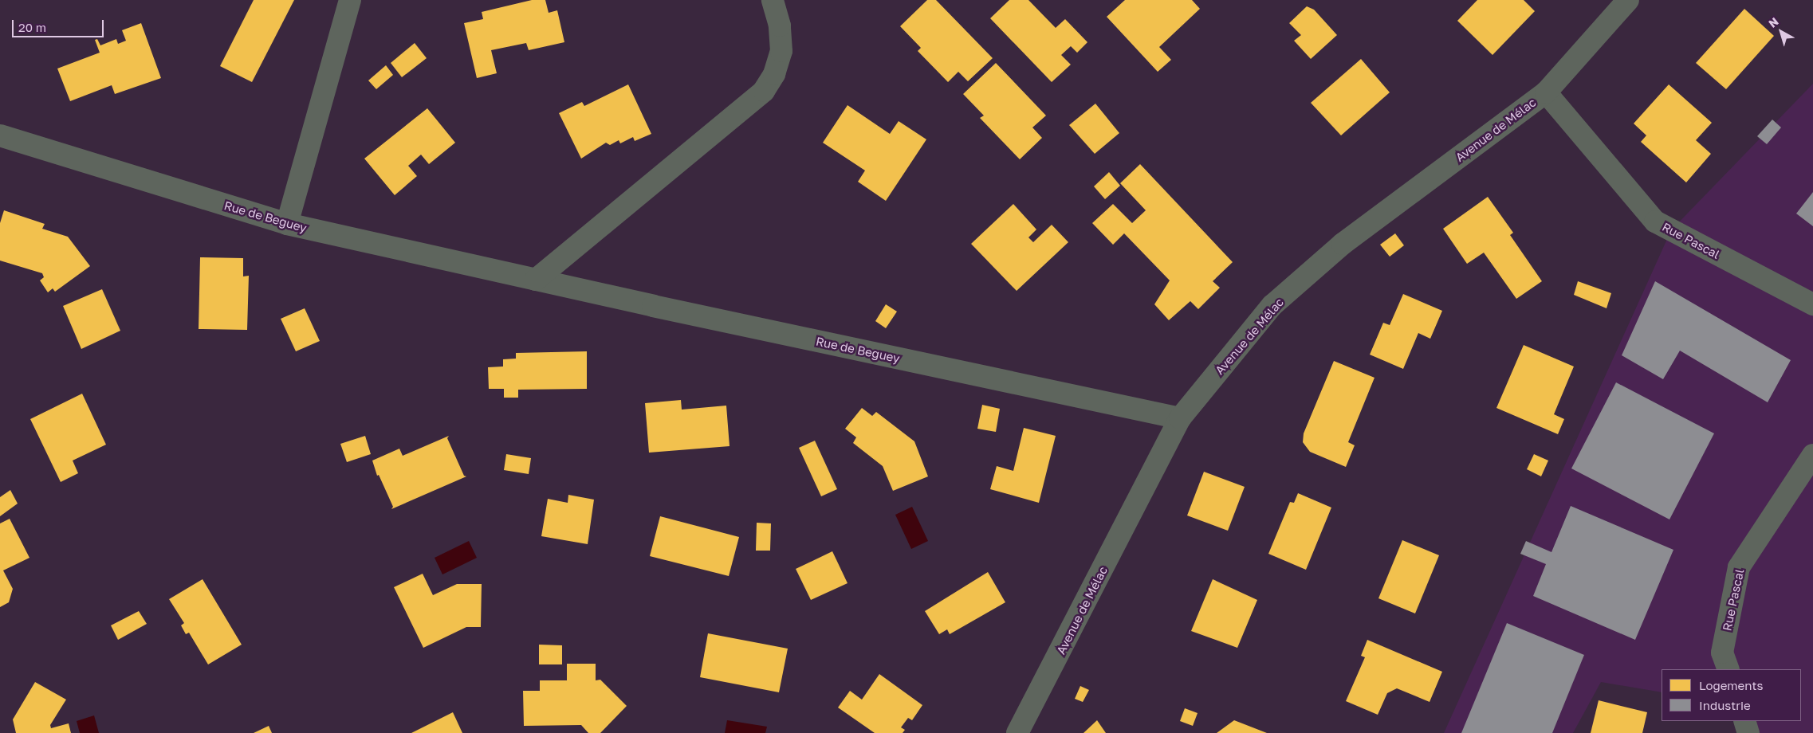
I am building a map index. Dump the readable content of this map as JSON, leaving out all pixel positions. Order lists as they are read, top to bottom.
{
  "streets": {
    "street": ["Avenue de Mélac", "Rue de Beguey", "Rue Pascal"]
  },
  "crossings": [
    ["Avenue de Mélac", "Rue de Beguey"],
    ["Avenue de Mélac", "Rue Pascal"]
  ],
  "legend": ["Logements", "Industrie"],
  "scale_bar": "20 m",
  "north": "top left"
}
